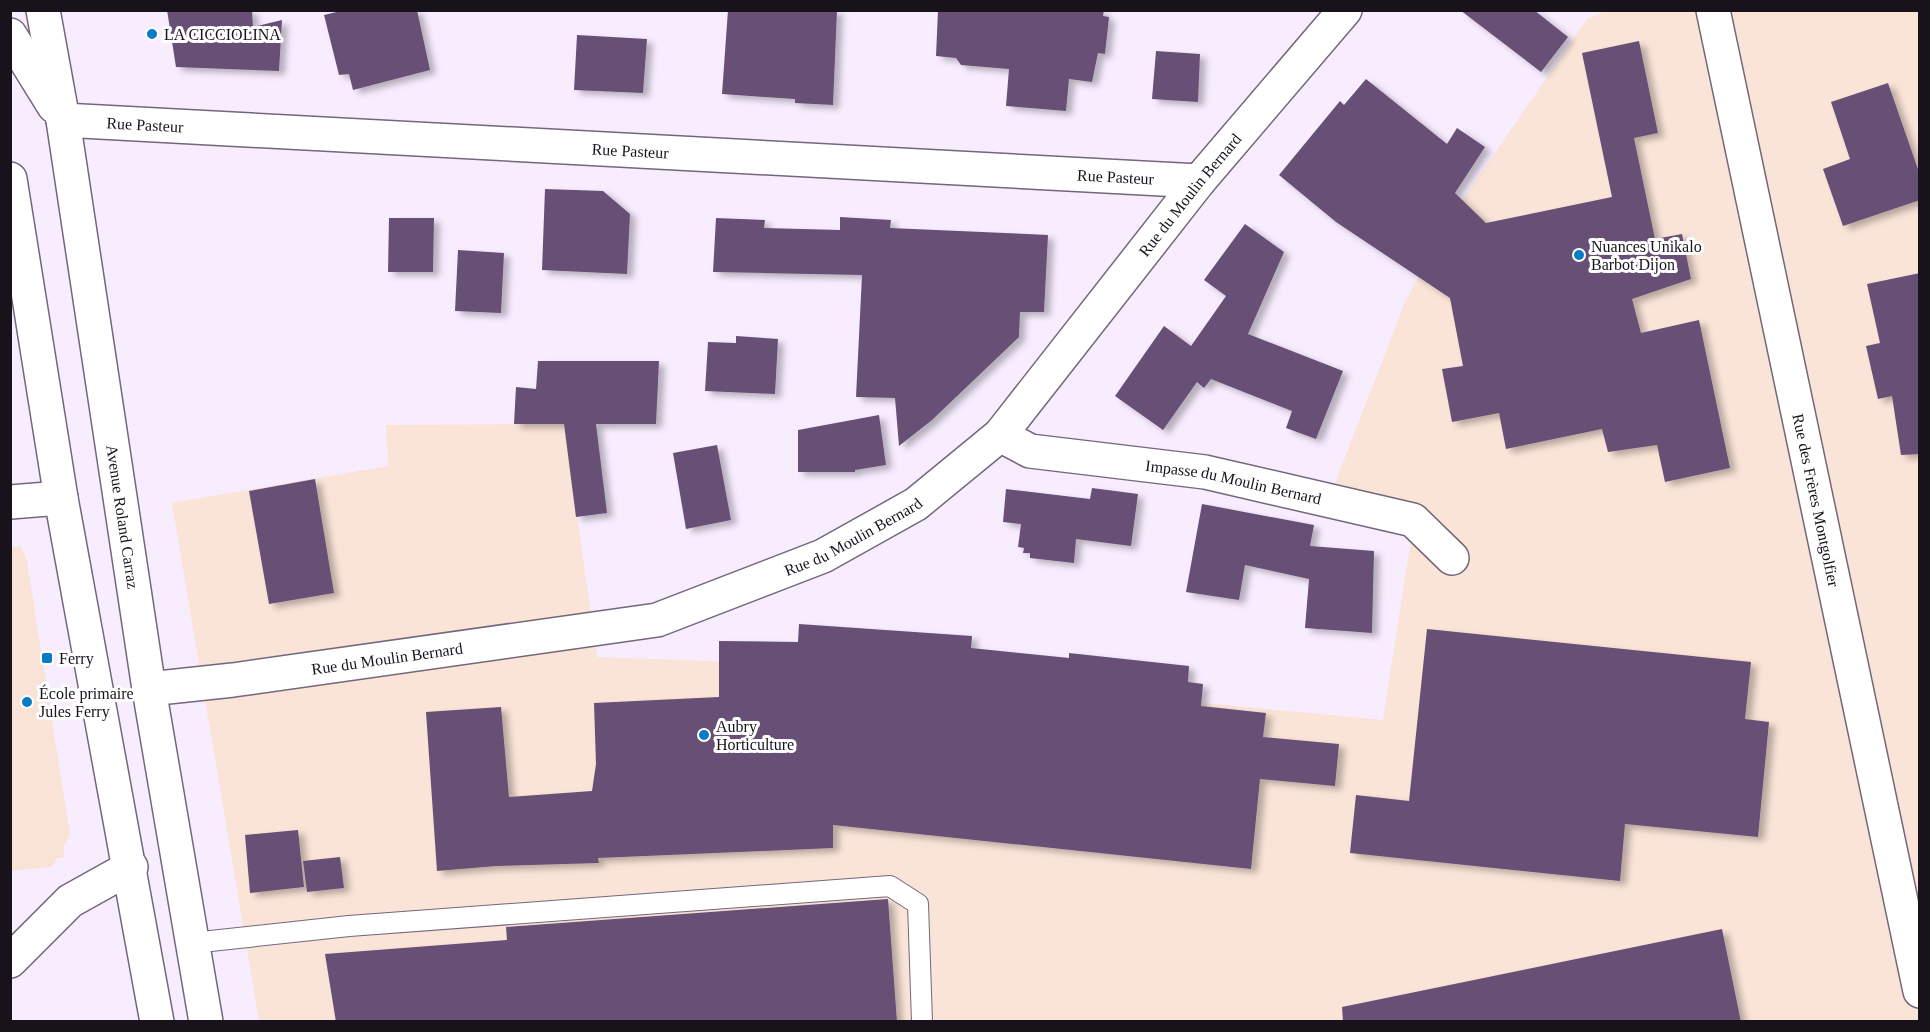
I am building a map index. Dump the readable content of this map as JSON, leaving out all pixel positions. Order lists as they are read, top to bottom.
{
  "streets": {
    "street": [
      "Rue Pasteur",
      "Rue du Moulin Bernard",
      "Impasse du Moulin Bernard",
      "Rue des Frères Montgolfier",
      "Avenue Roland Carraz"
    ]
  },
  "crossings": [
    ["Rue Pasteur", "Rue du Moulin Bernard"],
    ["Rue Pasteur", "Avenue Roland Carraz"],
    ["Rue du Moulin Bernard", "Impasse du Moulin Bernard"],
    ["Rue du Moulin Bernard", "Avenue Roland Carraz"]
  ],
  "places": {
    "other": [
      "LA CICCIOLINA",
      "Nuances Unikalo Barbot Dijon",
      "École primaire Jules Ferry",
      "Aubry Horticulture"
    ],
    "transit": ["Ferry"]
  }
}
